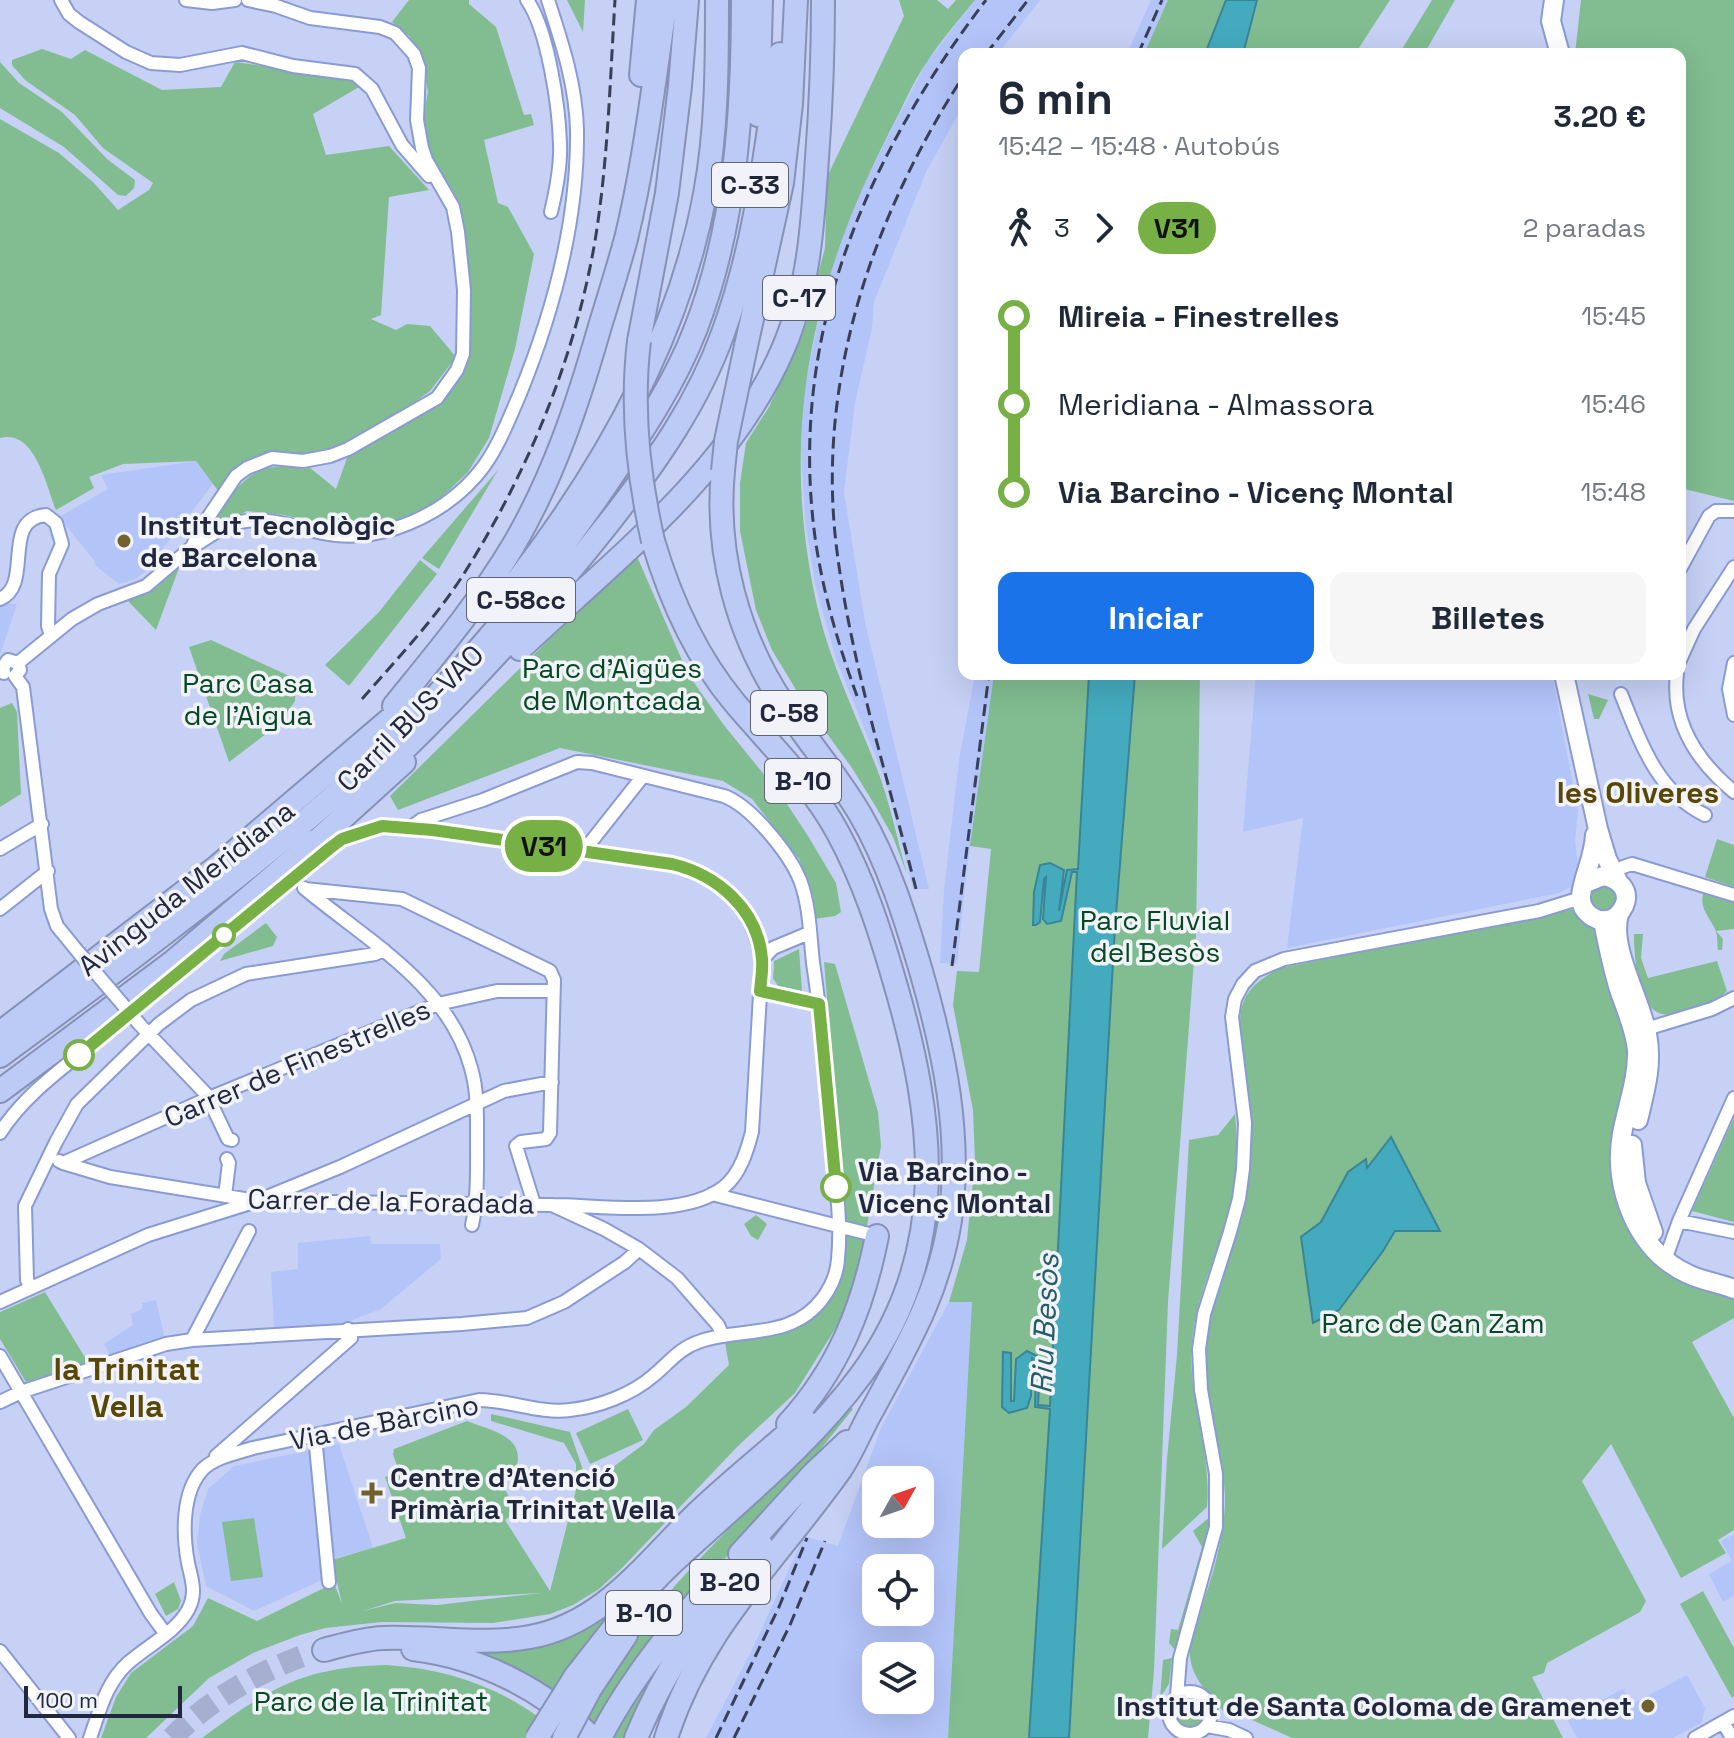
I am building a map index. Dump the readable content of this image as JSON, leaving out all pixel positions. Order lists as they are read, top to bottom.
{
  "streets": {
    "highway": [
      "C-33",
      "C-17",
      "C-58cc",
      "C-58",
      "Carril BUS-VAO",
      "B-10",
      "Avinguda Meridiana",
      "B-20"
    ],
    "street": ["Carrer de Finestrelles", "Carrer de la Foradada", "Via de Bàrcino"]
  },
  "crossings": [
    ["C-33", "C-58"],
    ["C-33", "Avinguda Meridiana"],
    ["C-58", "B-10"],
    ["C-58", "B-20"],
    ["B-10", "B-20"],
    ["Carrer de Finestrelles", "Carrer de la Foradada"],
    ["Carrer de la Foradada", "Via de Bàrcino"]
  ],
  "districts": ["les Oliveres", "la Trinitat Vella"],
  "water": ["Riu Besòs"],
  "parks": [
    "Parc d'Aigües de Montcada",
    "Parc Casa de l'Aigua",
    "Parc Fluvial del Besòs",
    "Parc de Can Zam",
    "Parc de la Trinitat"
  ],
  "places": {
    "other": ["Institut Tecnològic de Barcelona", "Via Barcino - Vicenç Montal", "Institut de Santa Coloma de Gramenet"],
    "health": ["Centre d'Atenció Primària Trinitat Vella"]
  },
  "lines": ["bus line V31"],
  "scale_bar": "100 m",
  "north": "top right",
  "page": {
    "on_map": "V31",
    "heading": ["6 min", "15:42 – 15:48 · Autobús", "3.20 €"],
    "legs": ["3", "V31", "2 paradas"],
    "list": [
      {
        "name": "Mireia - Finestrelles",
        "value": "15:45"
      },
      {
        "name": "Meridiana - Almassora",
        "value": "15:46"
      },
      {
        "name": "Via Barcino - Vicenç Montal",
        "value": "15:48"
      }
    ],
    "buttons": ["Iniciar", "Billetes"],
    "scale": "100 m"
  }
}
